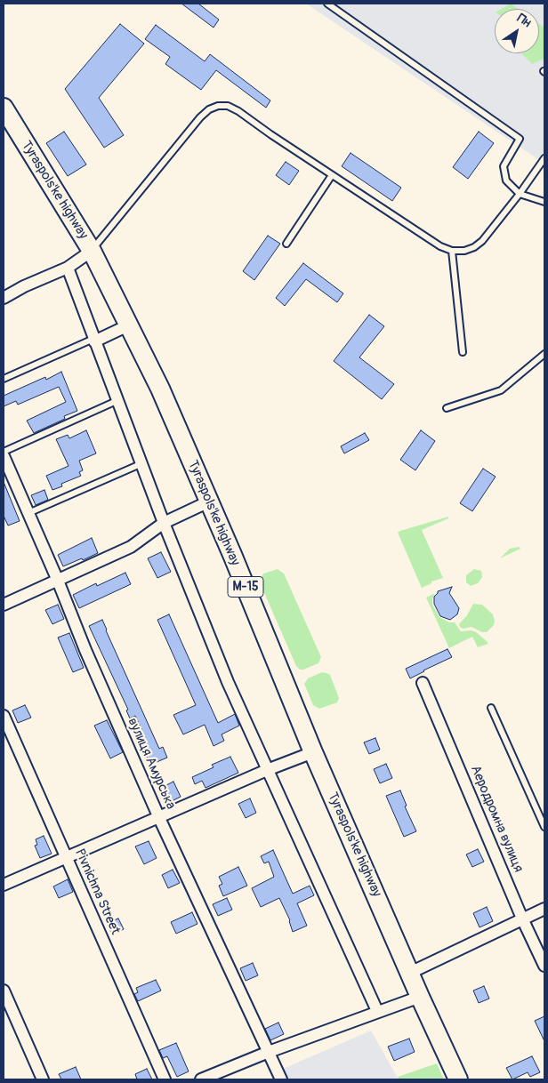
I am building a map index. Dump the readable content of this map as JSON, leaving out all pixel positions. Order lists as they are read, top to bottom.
{
  "streets": {
    "main road": ["Tyraspols'ke highway", "М-15"],
    "street": ["вулиця Амурська", "Аеродромна вулиця", "Pivnichna Street"]
  },
  "north": "top right"
}
